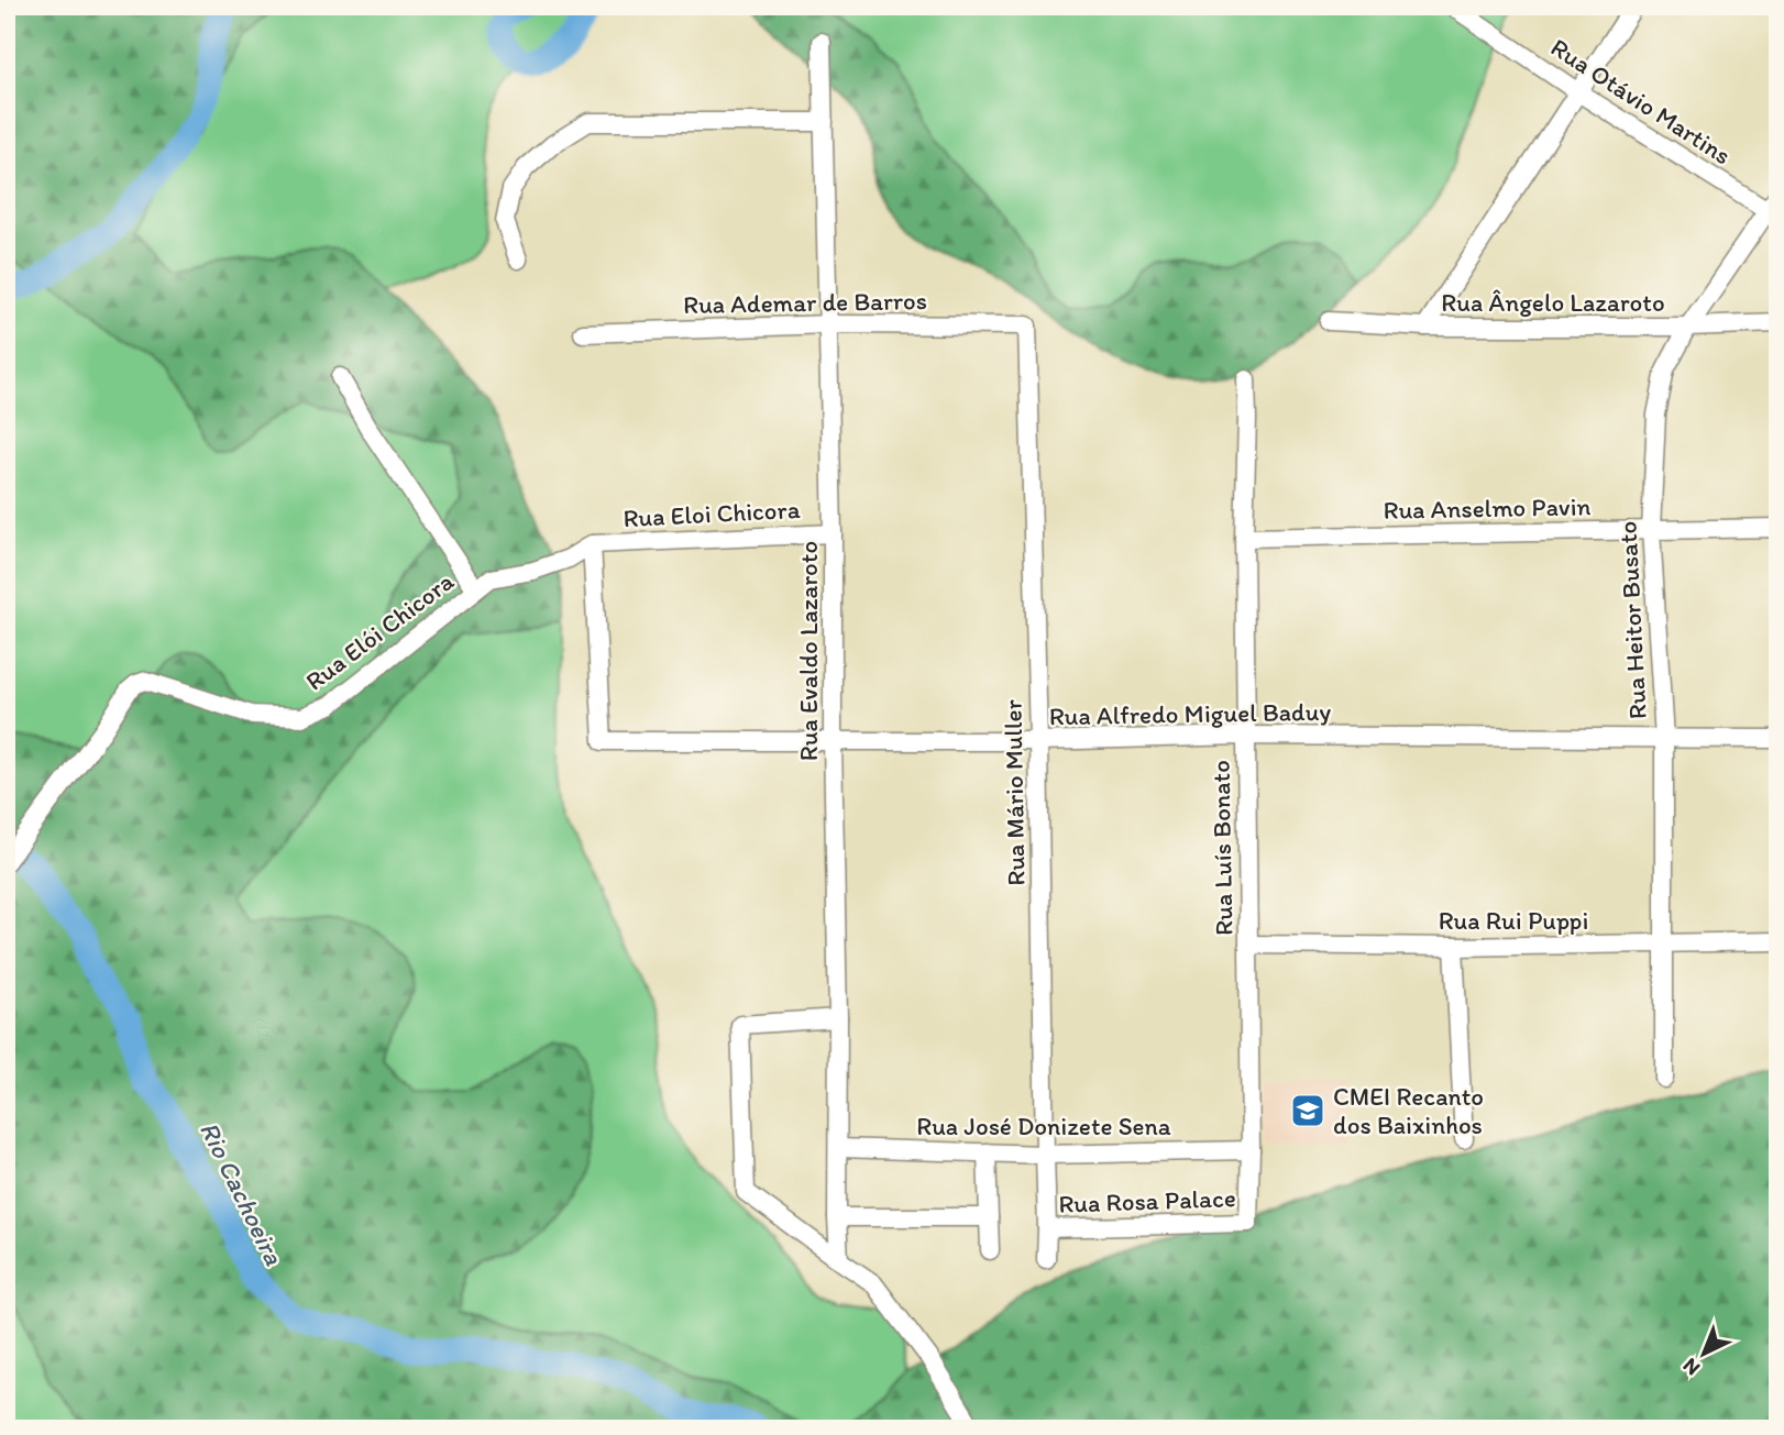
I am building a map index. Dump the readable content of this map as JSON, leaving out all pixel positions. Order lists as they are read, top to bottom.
{
  "streets": {
    "street": [
      "Rua Otávio Martins",
      "Rua Ademar de Barros",
      "Rua Ângelo Lazaroto",
      "Rua Anselmo Pavin",
      "Rua Eloi Chicora",
      "Rua Heitor Busato",
      "Rua Elói Chicora",
      "Rua Evaldo Lazaroto",
      "Rua Alfredo Miguel Baduy",
      "Rua Mário Muller",
      "Rua Luís Bonato",
      "Rua Rui Puppi",
      "Rua José Donizete Sena",
      "Rua Rosa Palace"
    ]
  },
  "crossings": [
    ["Rua Otávio Martins", "Rua Heitor Busato"],
    ["Rua Ademar de Barros", "Rua Evaldo Lazaroto"],
    ["Rua Ademar de Barros", "Rua Mário Muller"],
    ["Rua Ângelo Lazaroto", "Rua Heitor Busato"],
    ["Rua Anselmo Pavin", "Rua Heitor Busato"],
    ["Rua Anselmo Pavin", "Rua Luís Bonato"],
    ["Rua Eloi Chicora", "Rua Elói Chicora"],
    ["Rua Eloi Chicora", "Rua Evaldo Lazaroto"],
    ["Rua Eloi Chicora", "Rua Alfredo Miguel Baduy"],
    ["Rua Heitor Busato", "Rua Alfredo Miguel Baduy"],
    ["Rua Heitor Busato", "Rua Rui Puppi"],
    ["Rua Elói Chicora", "Rua Alfredo Miguel Baduy"],
    ["Rua Evaldo Lazaroto", "Rua Alfredo Miguel Baduy"],
    ["Rua Evaldo Lazaroto", "Rua José Donizete Sena"],
    ["Rua Alfredo Miguel Baduy", "Rua Mário Muller"],
    ["Rua Alfredo Miguel Baduy", "Rua Luís Bonato"],
    ["Rua Mário Muller", "Rua José Donizete Sena"],
    ["Rua Mário Muller", "Rua Rosa Palace"],
    ["Rua Luís Bonato", "Rua Rui Puppi"],
    ["Rua Luís Bonato", "Rua José Donizete Sena"],
    ["Rua Luís Bonato", "Rua Rosa Palace"]
  ],
  "water": ["Rio Cachoeira"],
  "places": {
    "school or university": ["CMEI Recanto dos Baixinhos"]
  },
  "north": "bottom left"
}
